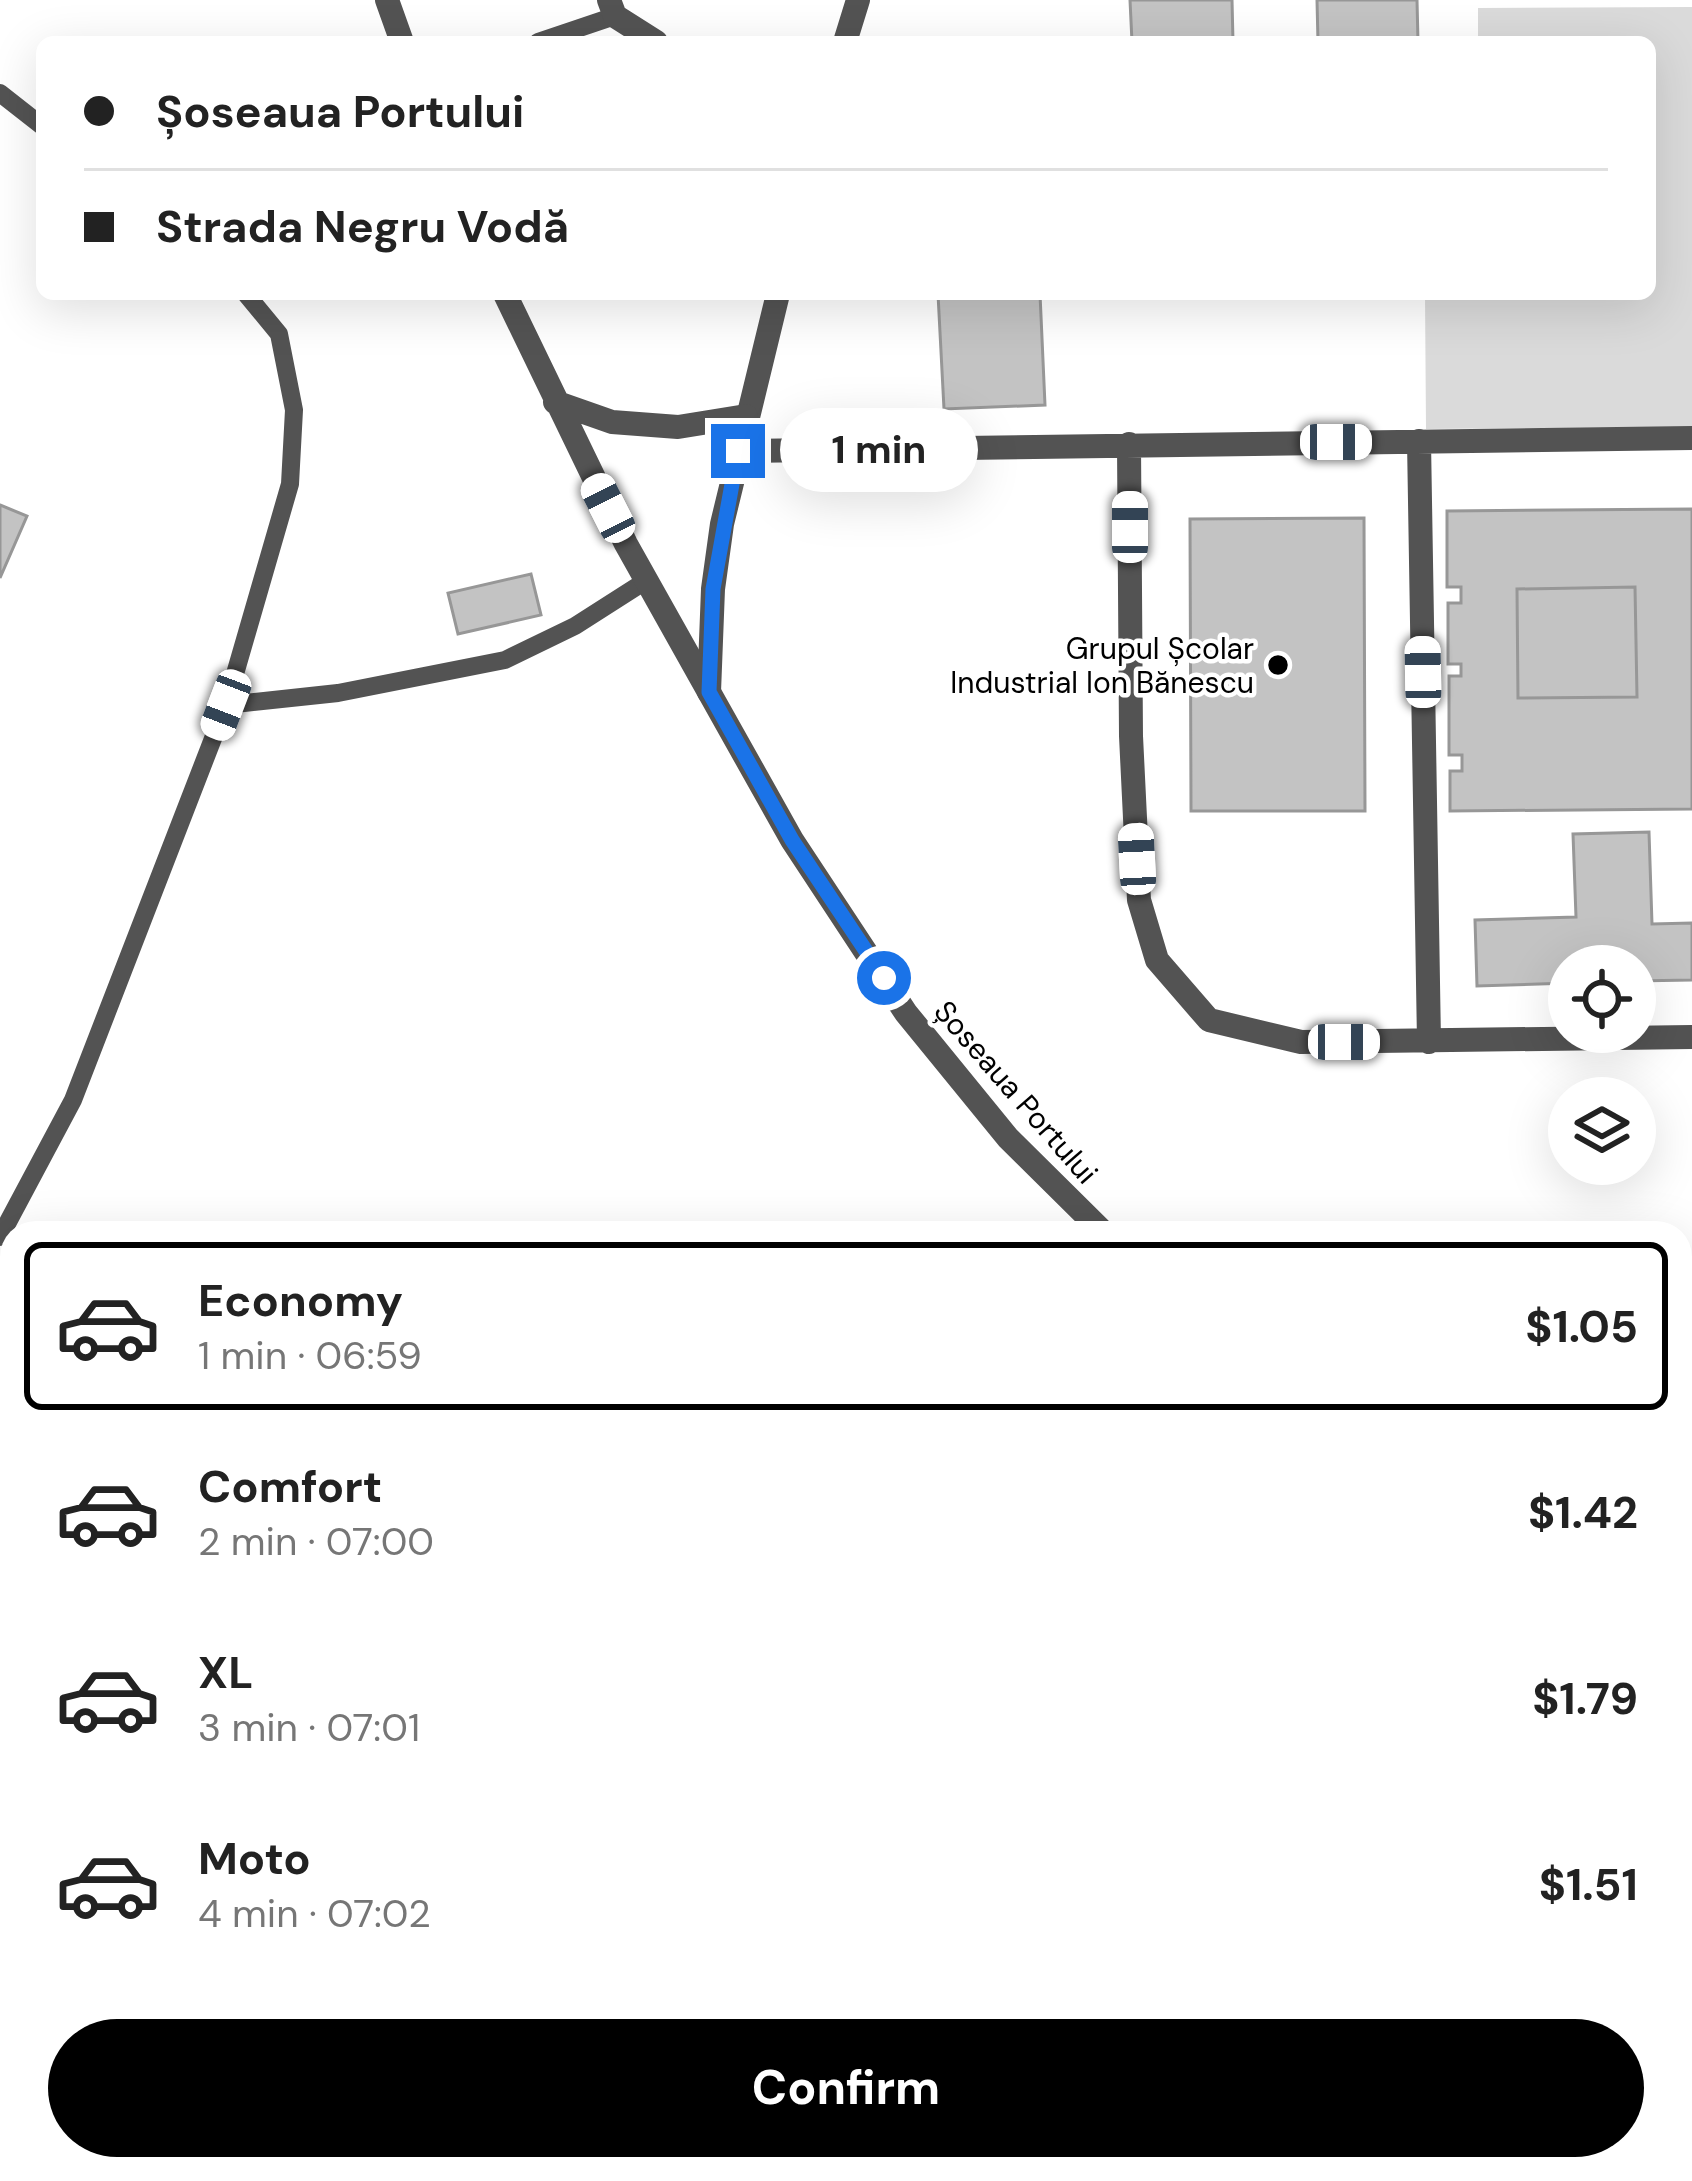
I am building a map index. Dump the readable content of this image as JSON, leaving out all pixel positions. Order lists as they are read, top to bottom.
{
  "streets": {
    "street": ["Șoseaua Portului"]
  },
  "places": ["Grupul Școlar Industrial Ion Bănescu"],
  "page": {
    "banner": ["Șoseaua Portului", "Strada Negru Vodă"],
    "bubble": "1 min",
    "list": [
      {
        "name": "Economy",
        "note": "1 min · 06:59",
        "value": "$1.05"
      },
      {
        "name": "Comfort",
        "note": "2 min · 07:00",
        "value": "$1.42"
      },
      {
        "name": "XL",
        "note": "3 min · 07:01",
        "value": "$1.79"
      },
      {
        "name": "Moto",
        "note": "4 min · 07:02",
        "value": "$1.51"
      }
    ],
    "buttons": "Confirm"
  }
}
